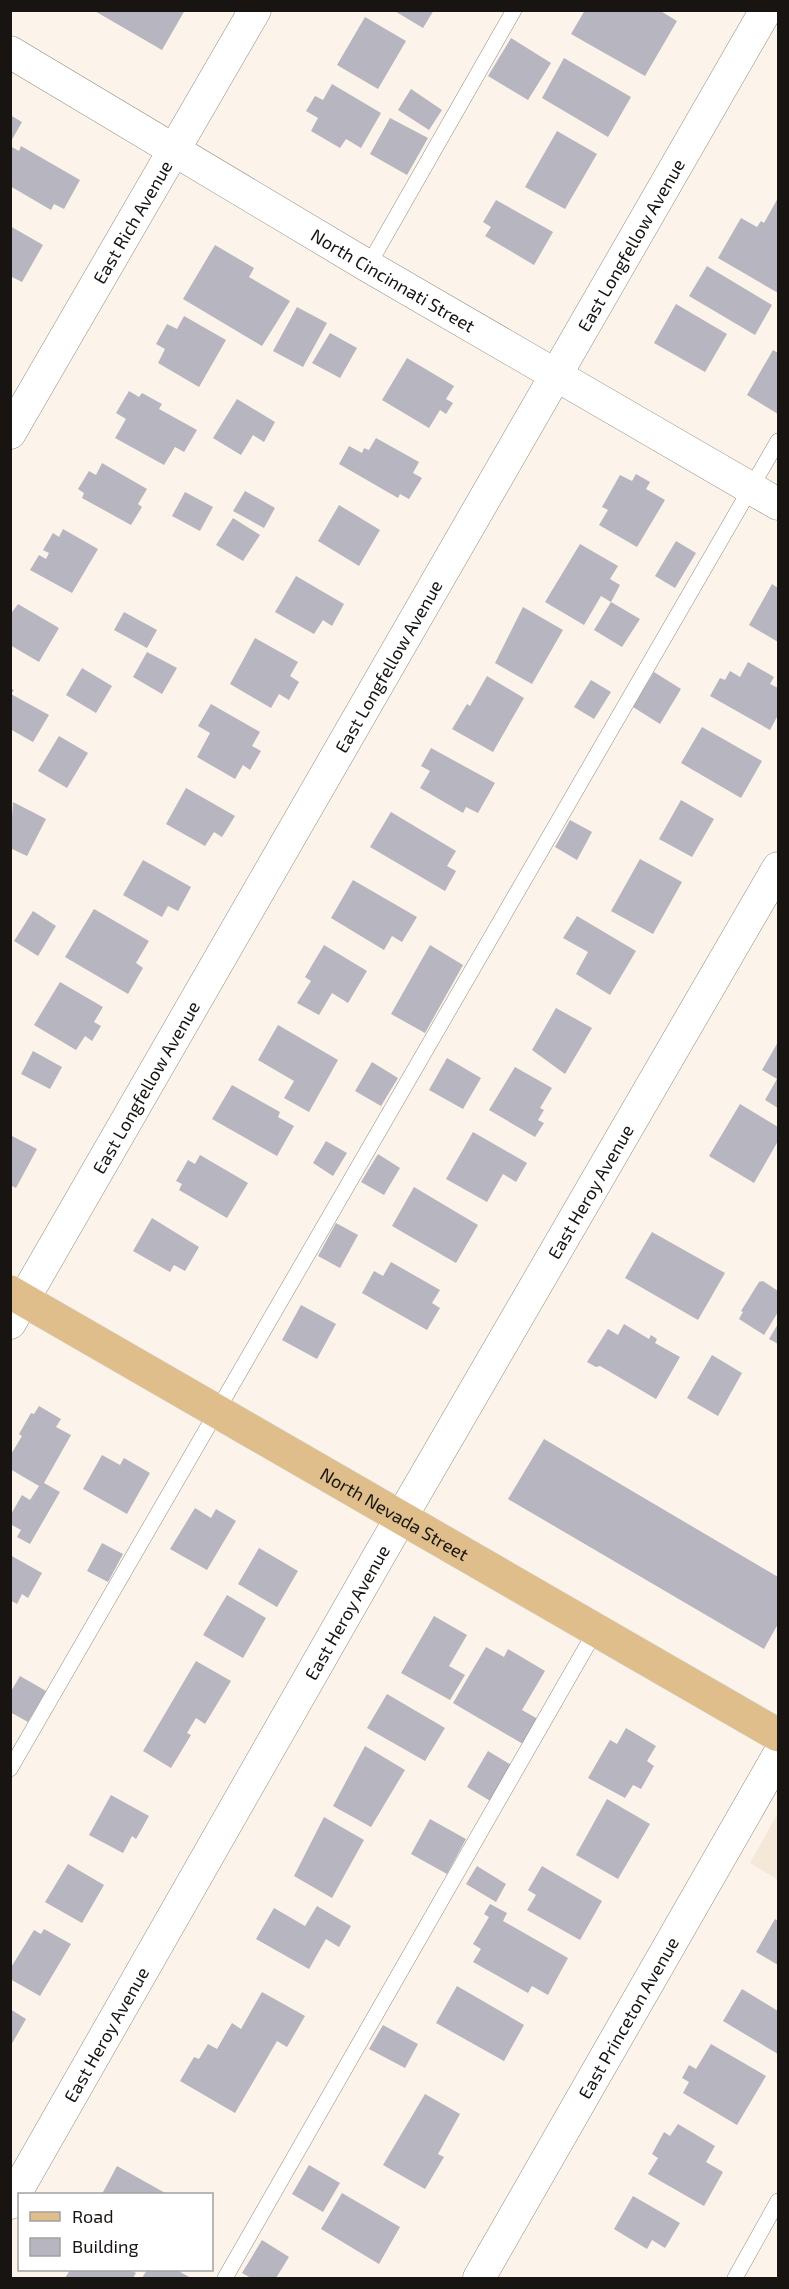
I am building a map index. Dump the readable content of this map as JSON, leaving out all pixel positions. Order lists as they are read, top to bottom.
{
  "streets": {
    "main road": ["North Nevada Street"],
    "street": [
      "East Rich Avenue",
      "East Longfellow Avenue",
      "North Cincinnati Street",
      "East Heroy Avenue",
      "East Princeton Avenue"
    ]
  },
  "crossings": [
    ["East Rich Avenue", "North Cincinnati Street"],
    ["East Longfellow Avenue", "North Cincinnati Street"],
    ["East Longfellow Avenue", "North Nevada Street"],
    ["East Heroy Avenue", "North Nevada Street"]
  ],
  "legend": ["Road", "Building"]
}
